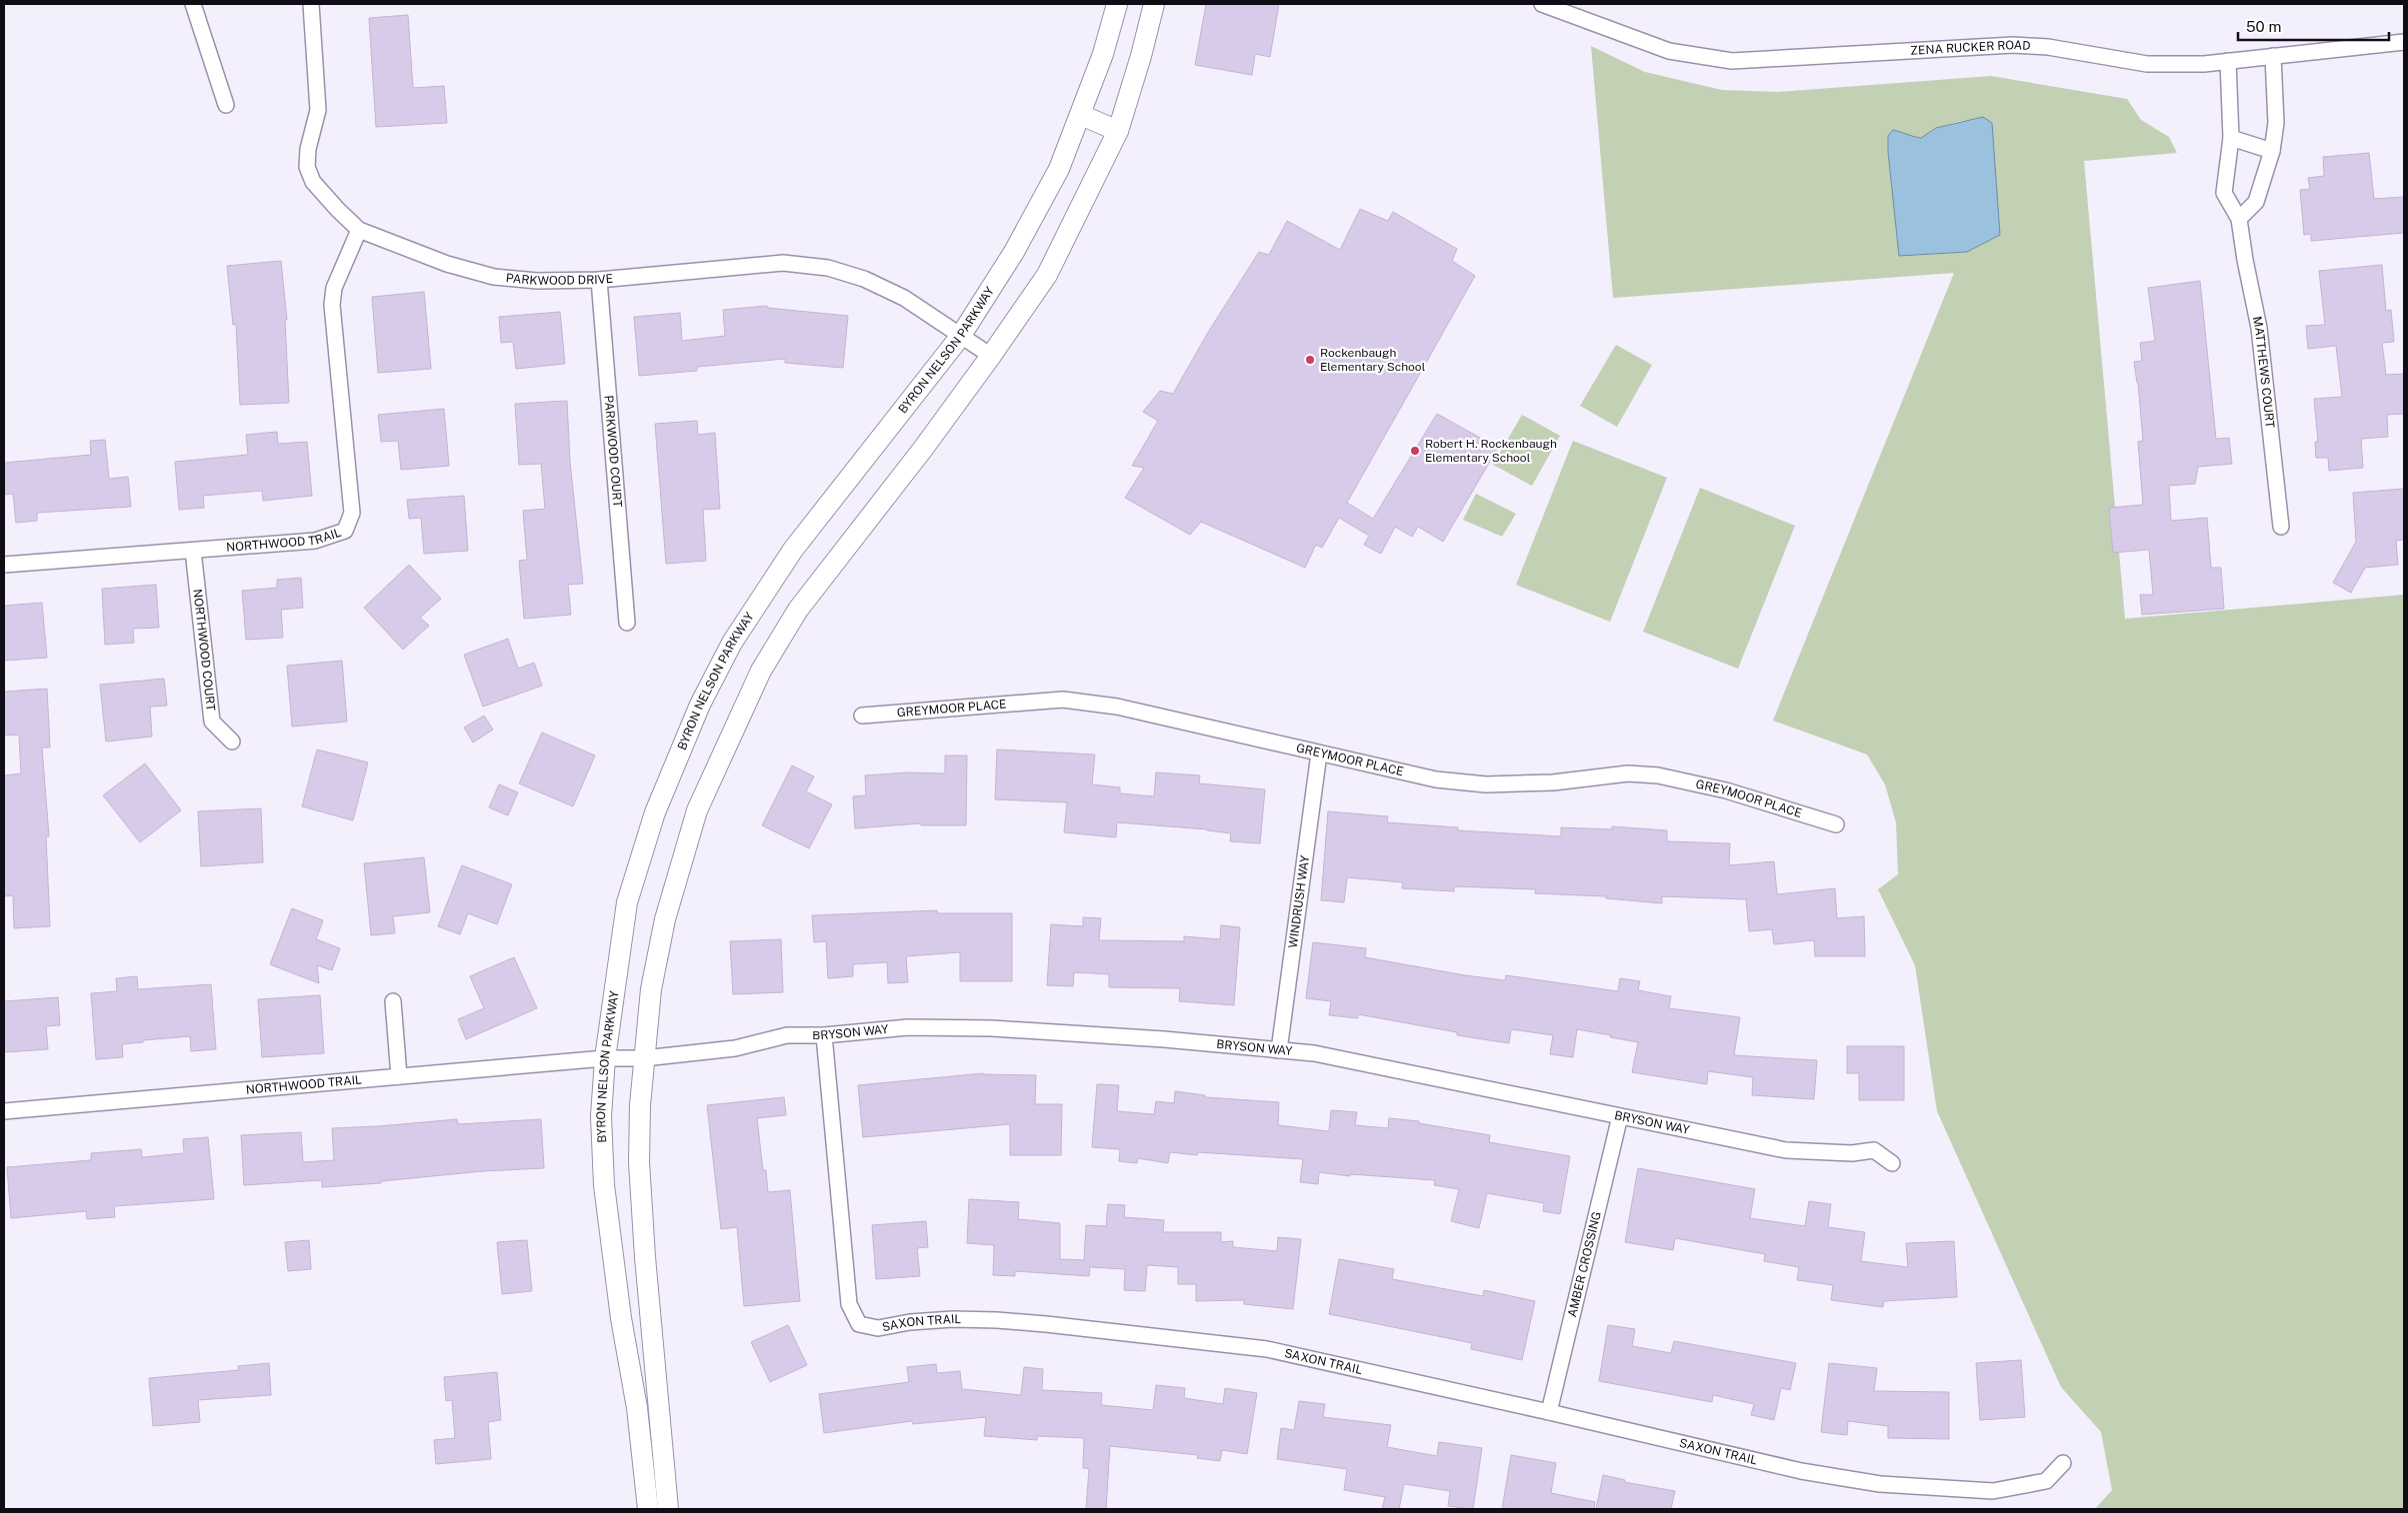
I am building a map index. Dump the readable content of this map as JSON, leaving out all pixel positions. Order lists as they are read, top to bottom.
{
  "streets": {
    "street": [
      "ZENA RUCKER ROAD",
      "PARKWOOD DRIVE",
      "BYRON NELSON PARKWAY",
      "MATTHEWS COURT",
      "PARKWOOD COURT",
      "NORTHWOOD TRAIL",
      "NORTHWOOD COURT",
      "GREYMOOR PLACE",
      "WINDRUSH WAY",
      "BRYSON WAY",
      "AMBER CROSSING",
      "SAXON TRAIL"
    ]
  },
  "crossings": [
    ["ZENA RUCKER ROAD", "MATTHEWS COURT"],
    ["PARKWOOD DRIVE", "BYRON NELSON PARKWAY"],
    ["PARKWOOD DRIVE", "PARKWOOD COURT"],
    ["PARKWOOD DRIVE", "NORTHWOOD TRAIL"],
    ["BYRON NELSON PARKWAY", "NORTHWOOD TRAIL"],
    ["BYRON NELSON PARKWAY", "BRYSON WAY"],
    ["NORTHWOOD TRAIL", "NORTHWOOD COURT"],
    ["NORTHWOOD TRAIL", "BRYSON WAY"],
    ["GREYMOOR PLACE", "WINDRUSH WAY"],
    ["WINDRUSH WAY", "BRYSON WAY"],
    ["BRYSON WAY", "AMBER CROSSING"],
    ["BRYSON WAY", "SAXON TRAIL"],
    ["AMBER CROSSING", "SAXON TRAIL"]
  ],
  "places": ["Rockenbaugh Elementary School", "Robert H. Rockenbaugh Elementary School"],
  "scale_bar": "50 m"
}
